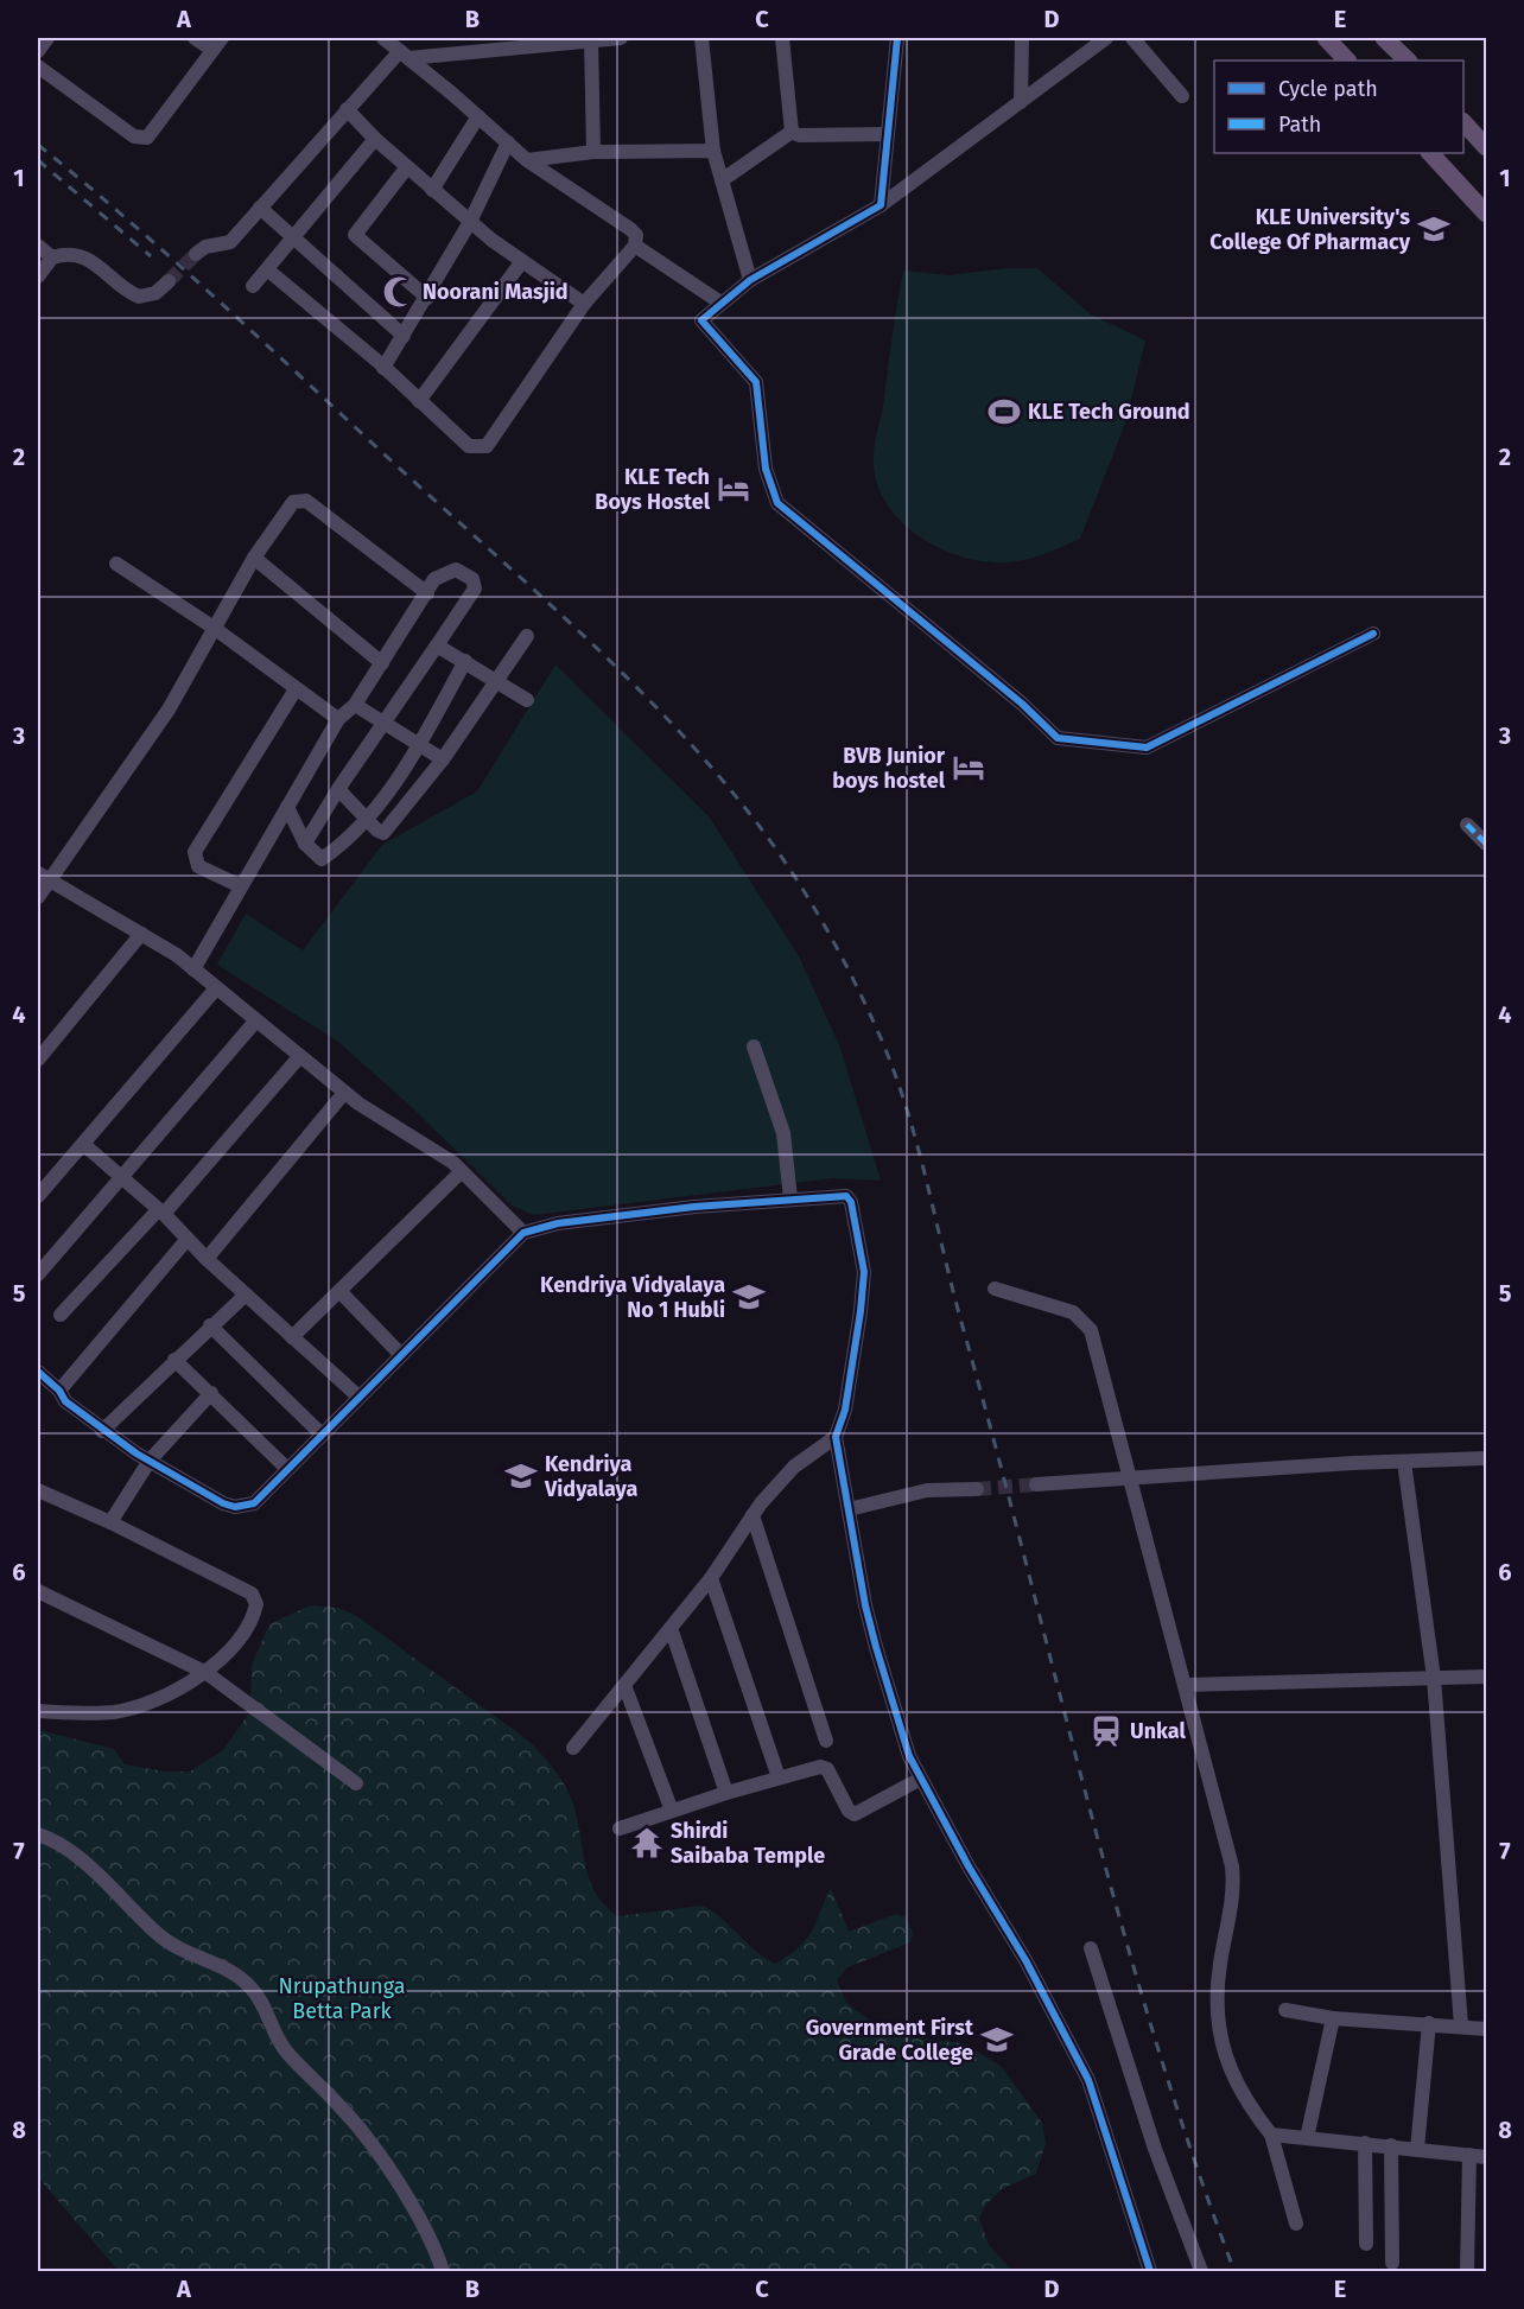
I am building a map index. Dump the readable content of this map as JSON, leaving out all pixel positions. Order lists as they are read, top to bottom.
{
  "parks": ["Nrupathunga Betta Park"],
  "places": {
    "school or university": [
      "KLE University's College Of Pharmacy",
      "Kendriya Vidyalaya No 1 Hubli",
      "Kendriya Vidyalaya",
      "Government First Grade College"
    ],
    "mosque": ["Noorani Masjid"],
    "sports": ["KLE Tech Ground"],
    "hotel": ["KLE Tech Boys Hostel", "BVB Junior boys hostel"],
    "station": ["Unkal"],
    "temple": ["Shirdi Saibaba Temple"]
  },
  "legend": ["Cycle path", "Path"],
  "grid": {
    "columns": [
      "A",
      "B",
      "C",
      "D",
      "E"
    ],
    "rows": [
      "1",
      "2",
      "3",
      "4",
      "5",
      "6",
      "7",
      "8"
    ]
  }
}
